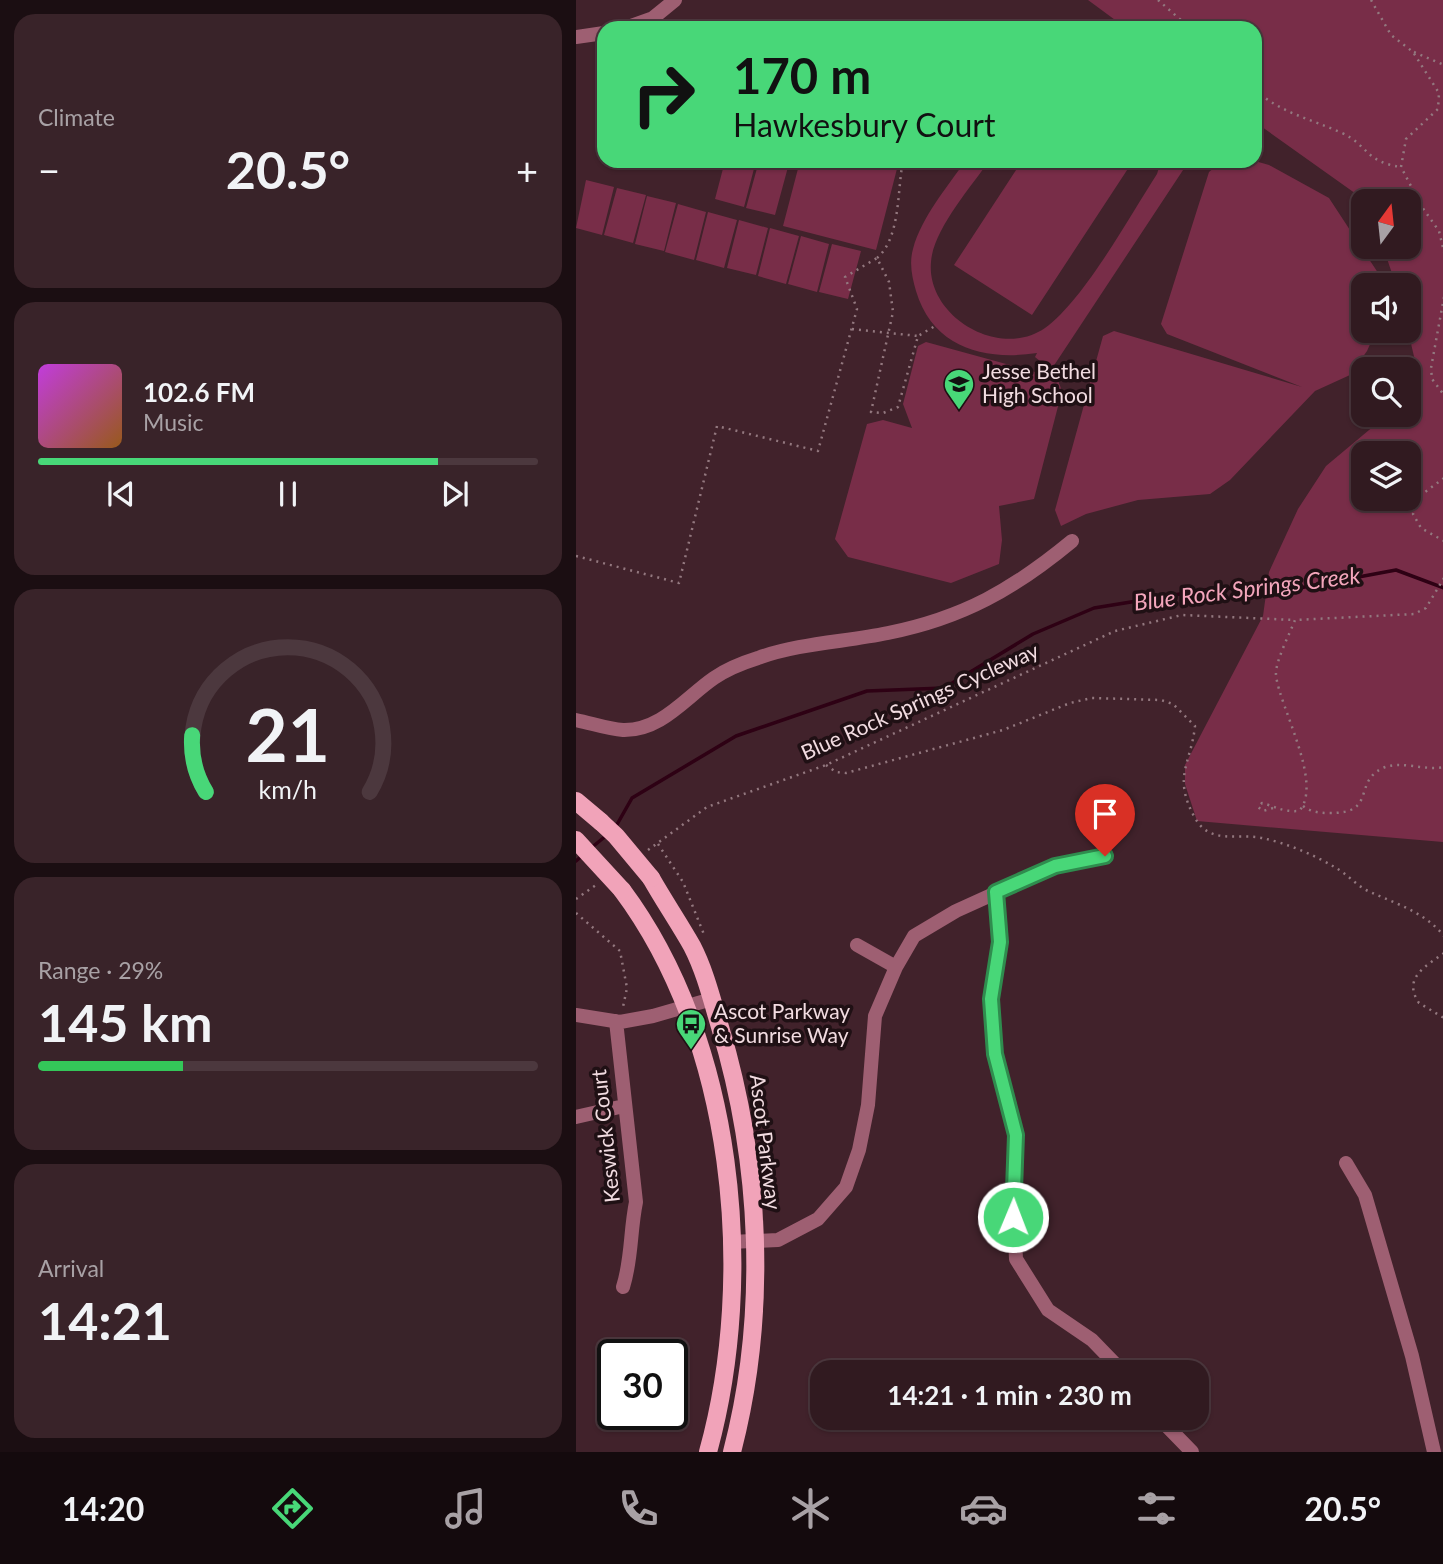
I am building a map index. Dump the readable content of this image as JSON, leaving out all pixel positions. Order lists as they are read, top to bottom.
{
  "streets": {
    "main road": ["Ascot Parkway"],
    "street": ["Keswick Court"],
    "path": ["Blue Rock Springs Cycleway"]
  },
  "water": ["Blue Rock Springs Creek"],
  "places": {
    "school or university": ["Jesse Bethel High School"],
    "bus stop": ["Ascot Parkway & Sunrise Way"]
  },
  "north": "top",
  "page": {
    "tile": [
      "Climate",
      ["Range · 29%", "145 km"],
      ["Arrival", "14:21"]
    ],
    "turn": ["170 m", "Hawkesbury Court"],
    "heat": ["−", "20.5°", "+"],
    "song": ["102.6 FM", "Music"],
    "limit": "30",
    "trip": "14:21 · 1 min · 230 m",
    "tabs": ["14:20", "20.5°"],
    "gauge": ["21", "km/h"]
  }
}
